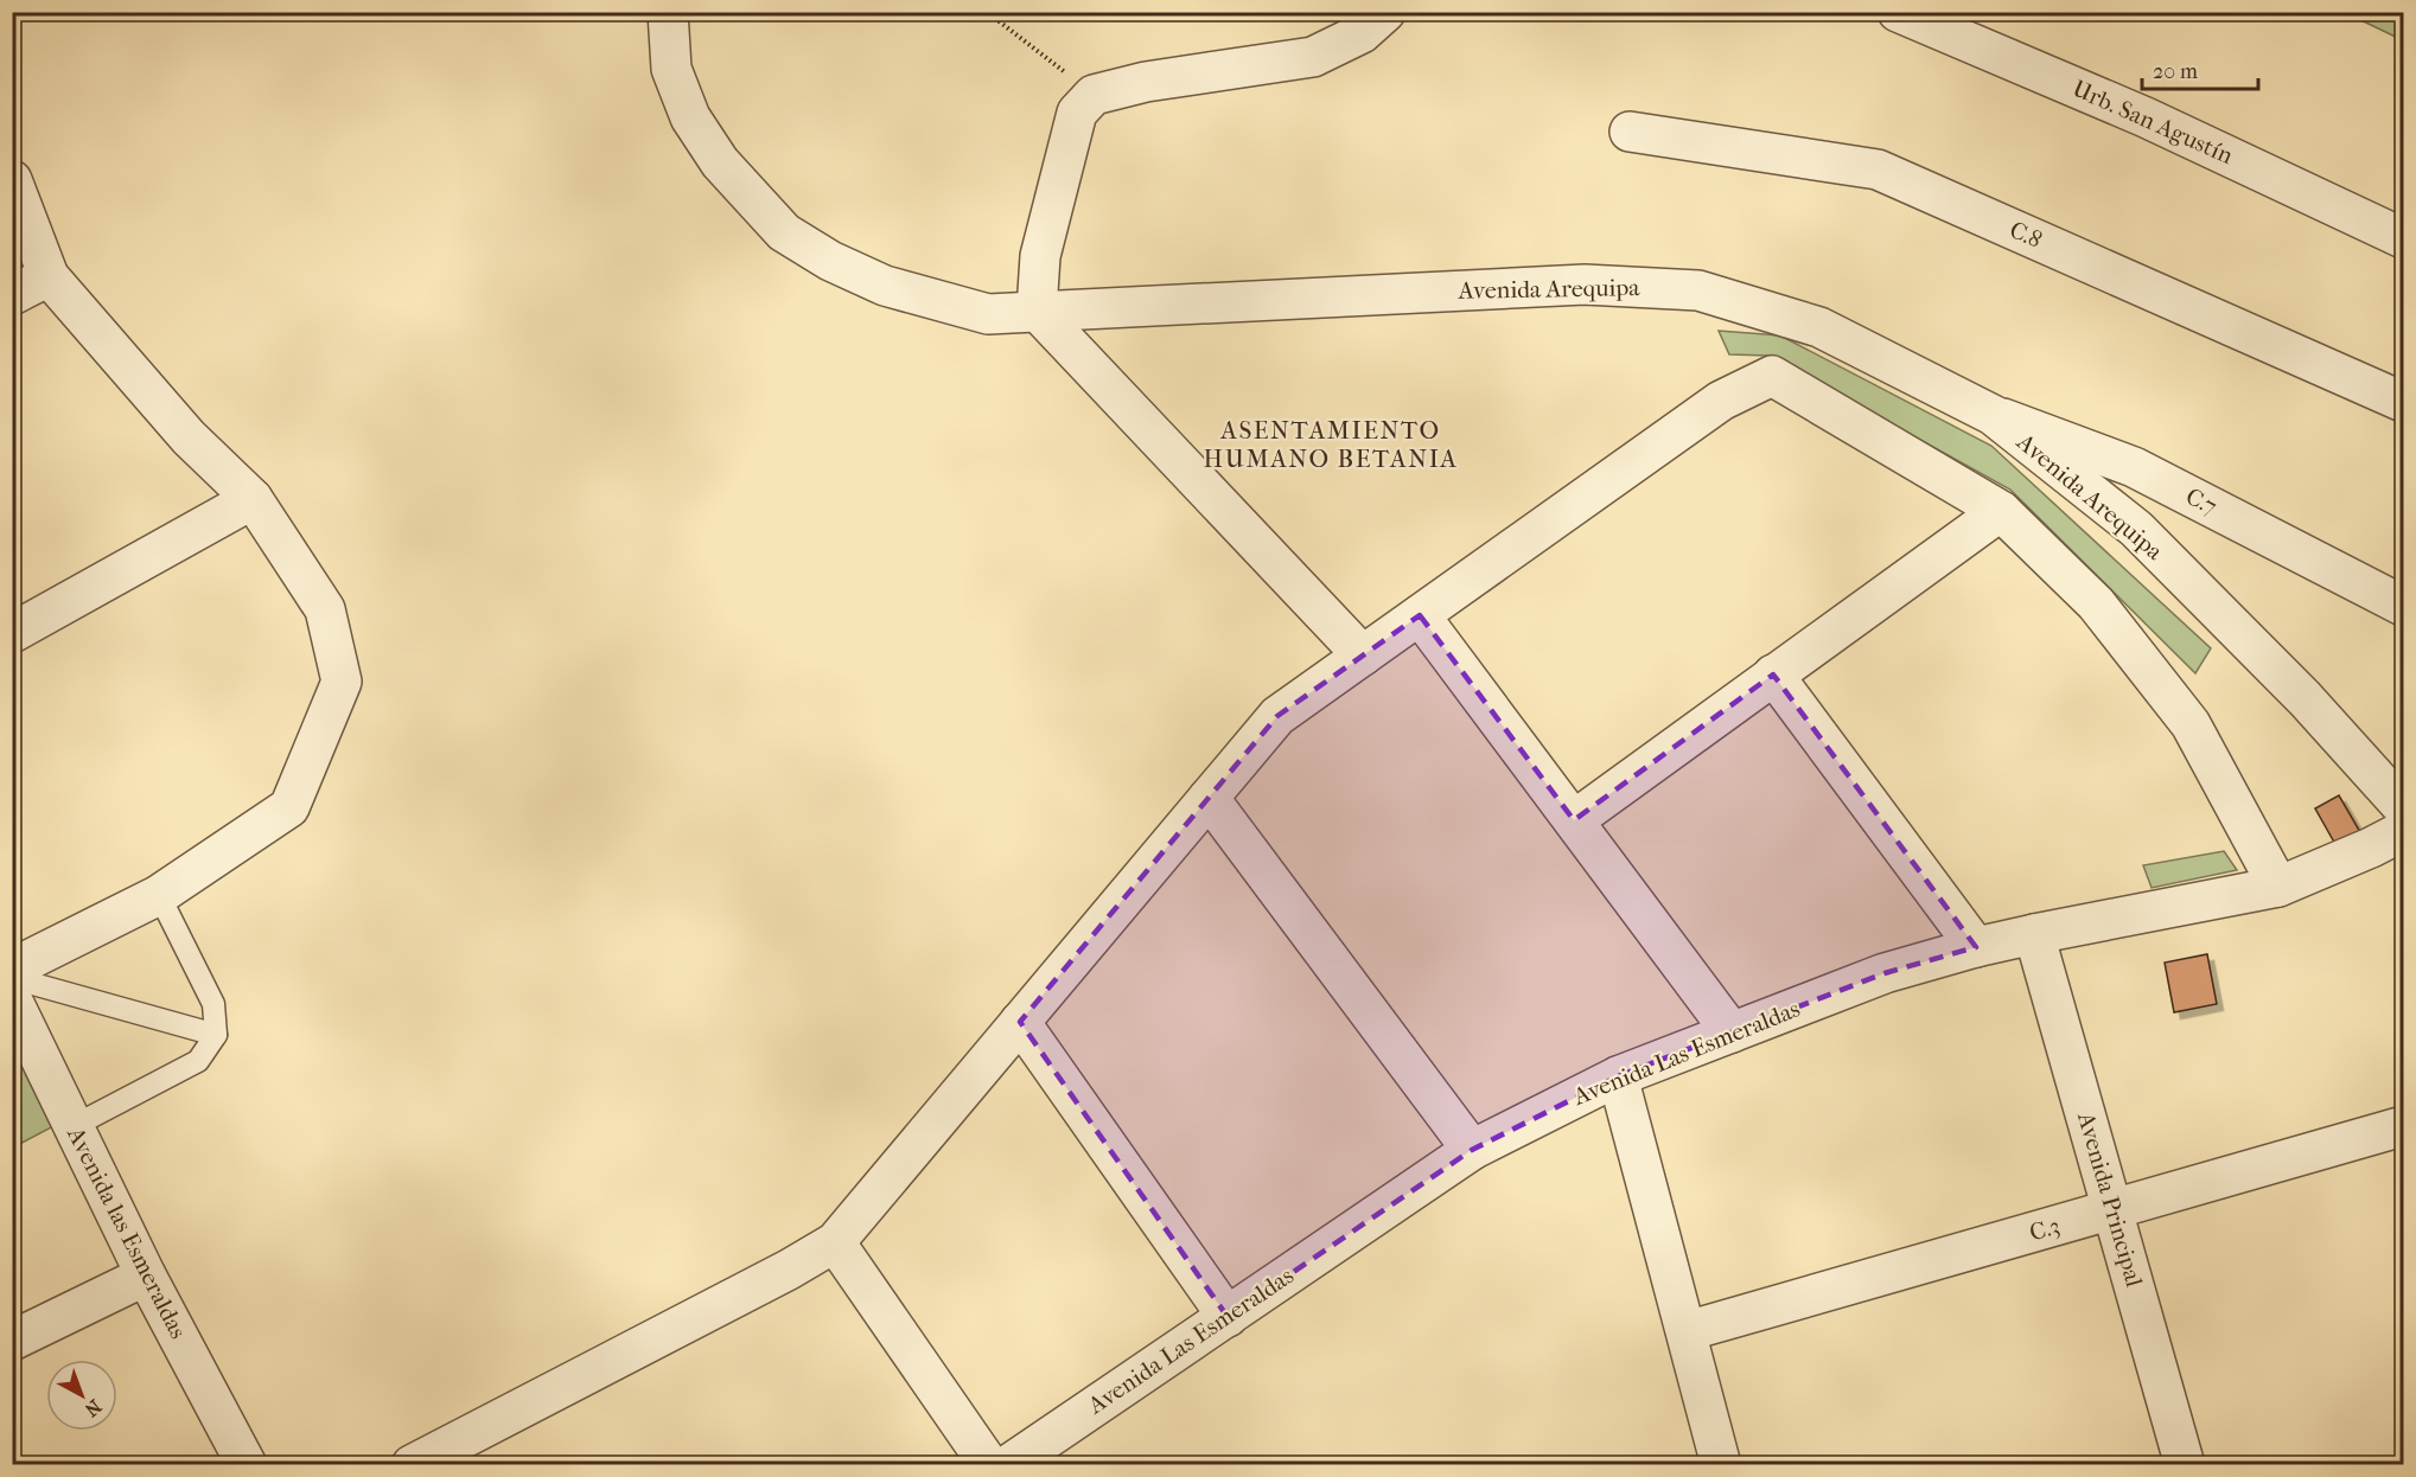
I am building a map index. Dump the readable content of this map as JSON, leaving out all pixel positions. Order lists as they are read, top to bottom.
{
  "streets": {
    "street": [
      "Urb. San Agustín",
      "C.8",
      "Avenida Arequipa",
      "C.7",
      "Avenida Las Esmeraldas",
      "Avenida Principal",
      "C.3",
      "Avenida las Esmeraldas"
    ]
  },
  "crossings": [
    ["Avenida Arequipa", "C.7"],
    ["Avenida Las Esmeraldas", "Avenida Principal"],
    ["Avenida Principal", "C.3"]
  ],
  "districts": ["ASENTAMIENTO HUMANO BETANIA"],
  "scale_bar": "20 m",
  "north": "bottom right"
}
